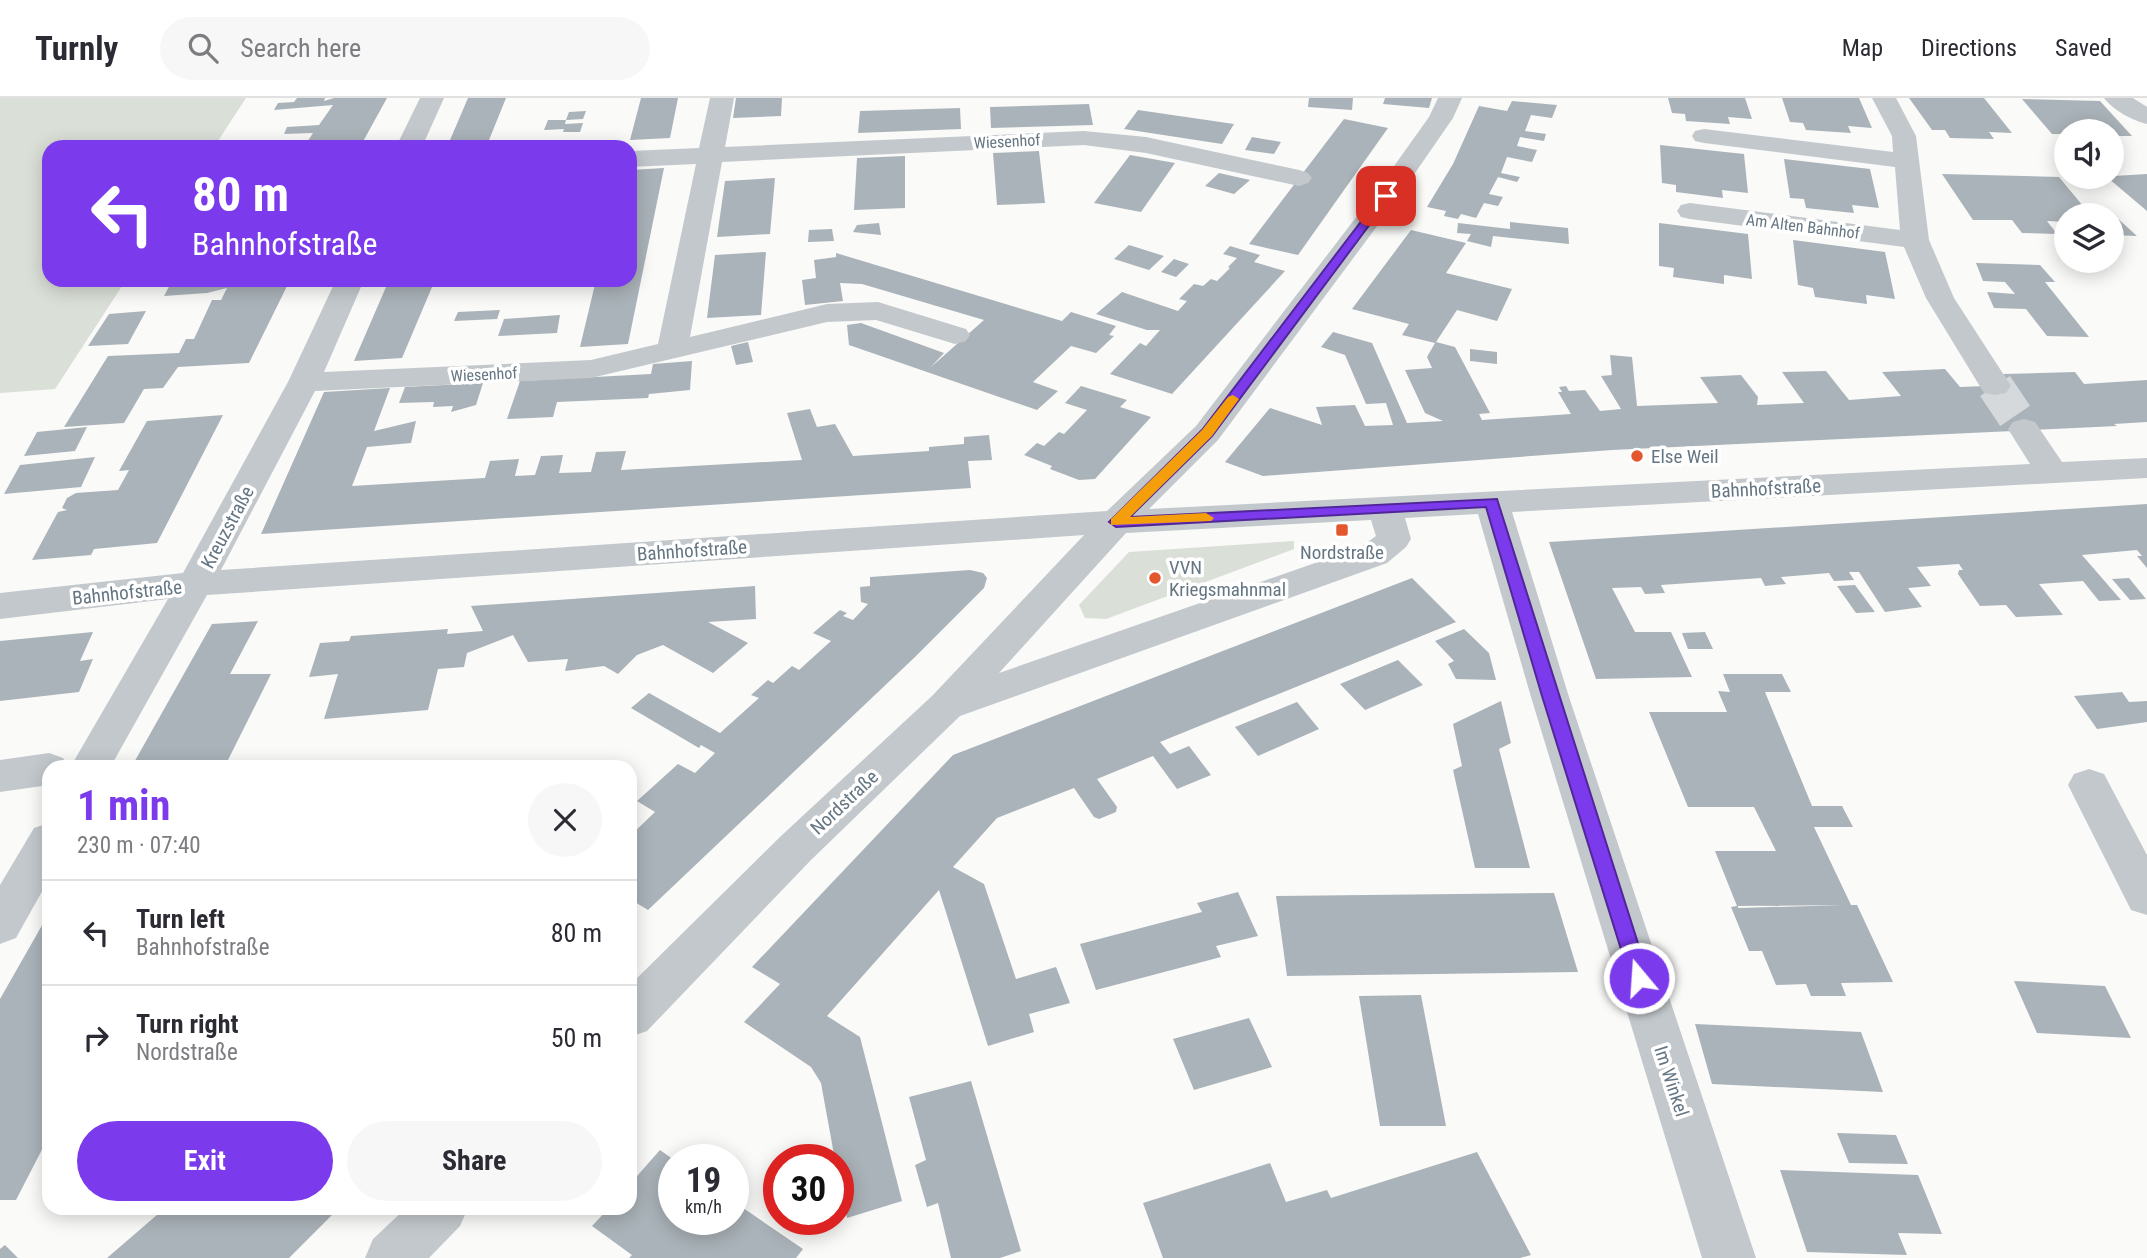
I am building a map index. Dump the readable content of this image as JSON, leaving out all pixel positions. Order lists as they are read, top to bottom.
{
  "streets": {
    "street": [
      "Wiesenhof",
      "Am Alten Bahnhof",
      "Bahnhofstraße",
      "Kreuzstraße",
      "Nordstraße",
      "Im Winkel"
    ]
  },
  "crossings": [
    ["Wiesenhof", "Kreuzstraße"],
    ["Bahnhofstraße", "Kreuzstraße"],
    ["Bahnhofstraße", "Nordstraße"],
    ["Bahnhofstraße", "Im Winkel"]
  ],
  "places": {
    "other": ["Else Weil", "VVN Kriegsmahnmal"],
    "transit": ["Nordstraße"]
  },
  "page": {
    "header": "Turnly",
    "search": "Search here",
    "nav": ["Map", "Directions", "Saved"],
    "turn": ["80 m", "Bahnhofstraße"],
    "heading": ["1 min", "230 m · 07:40"],
    "list": [
      {
        "name": "Turn left",
        "note": "Bahnhofstraße",
        "value": "80 m"
      },
      {
        "name": "Turn right",
        "note": "Nordstraße",
        "value": "50 m"
      }
    ],
    "buttons": ["Exit", "Share"],
    "speed": "19 km/h",
    "limit": "30"
  }
}
